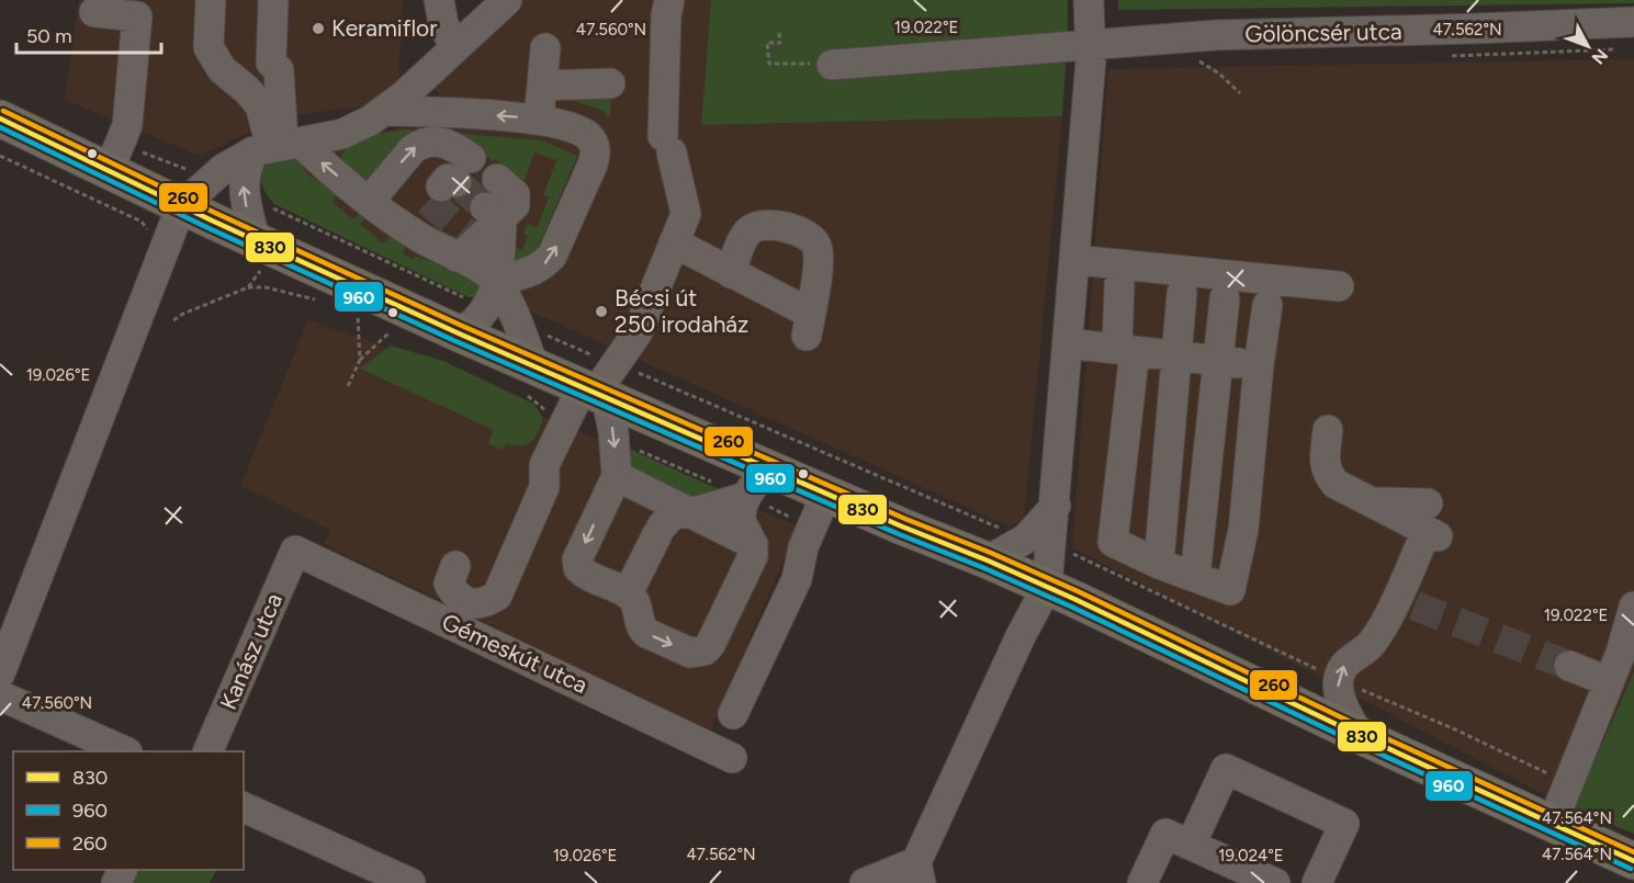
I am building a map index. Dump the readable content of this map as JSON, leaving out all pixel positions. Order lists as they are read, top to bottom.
{
  "streets": {
    "street": ["Gölöncsér utca", "Kanász utca", "Gémeskút utca"]
  },
  "crossings": [
    ["Kanász utca", "Gémeskút utca"]
  ],
  "places": ["Keramiflor", "Bécsi út 250 irodaház"],
  "lines": ["transit line 260", "transit line 830", "transit line 960"],
  "legend": ["830", "960", "260"],
  "scale_bar": "50 m",
  "north": "bottom right",
  "coordinates": [
    "19.022°E",
    "47.560°N",
    "47.562°N",
    "19.026°E",
    "47.564°N",
    "19.024°E"
  ]
}
